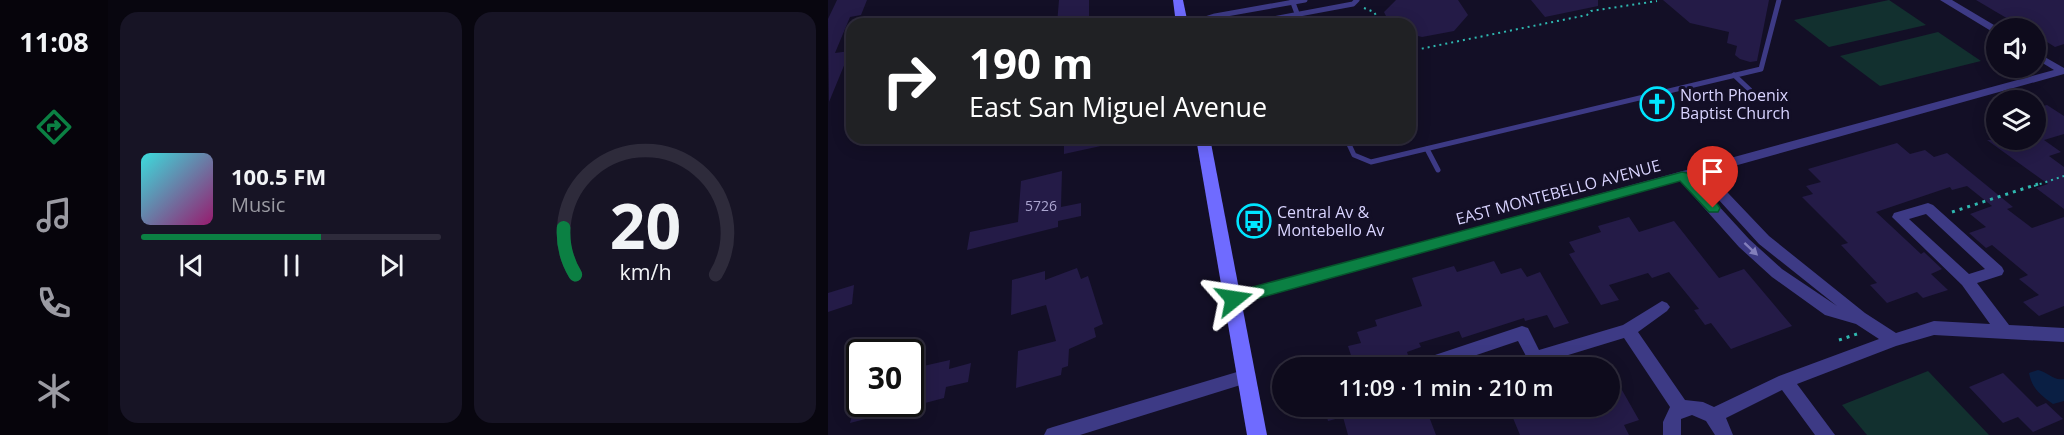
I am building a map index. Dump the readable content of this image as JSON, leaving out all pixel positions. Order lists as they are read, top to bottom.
{
  "streets": {
    "street": ["EAST MONTEBELLO AVENUE"]
  },
  "places": {
    "church": ["North Phoenix Baptist Church"],
    "bus stop": ["Central Av & Montebello Av"]
  },
  "house_numbers": ["5726"],
  "page": {
    "tabs": "11:08",
    "turn": ["190 m", "East San Miguel Avenue"],
    "song": ["100.5 FM", "Music"],
    "limit": "30",
    "trip": "11:09 · 1 min · 210 m",
    "gauge": ["20", "km/h"]
  }
}
